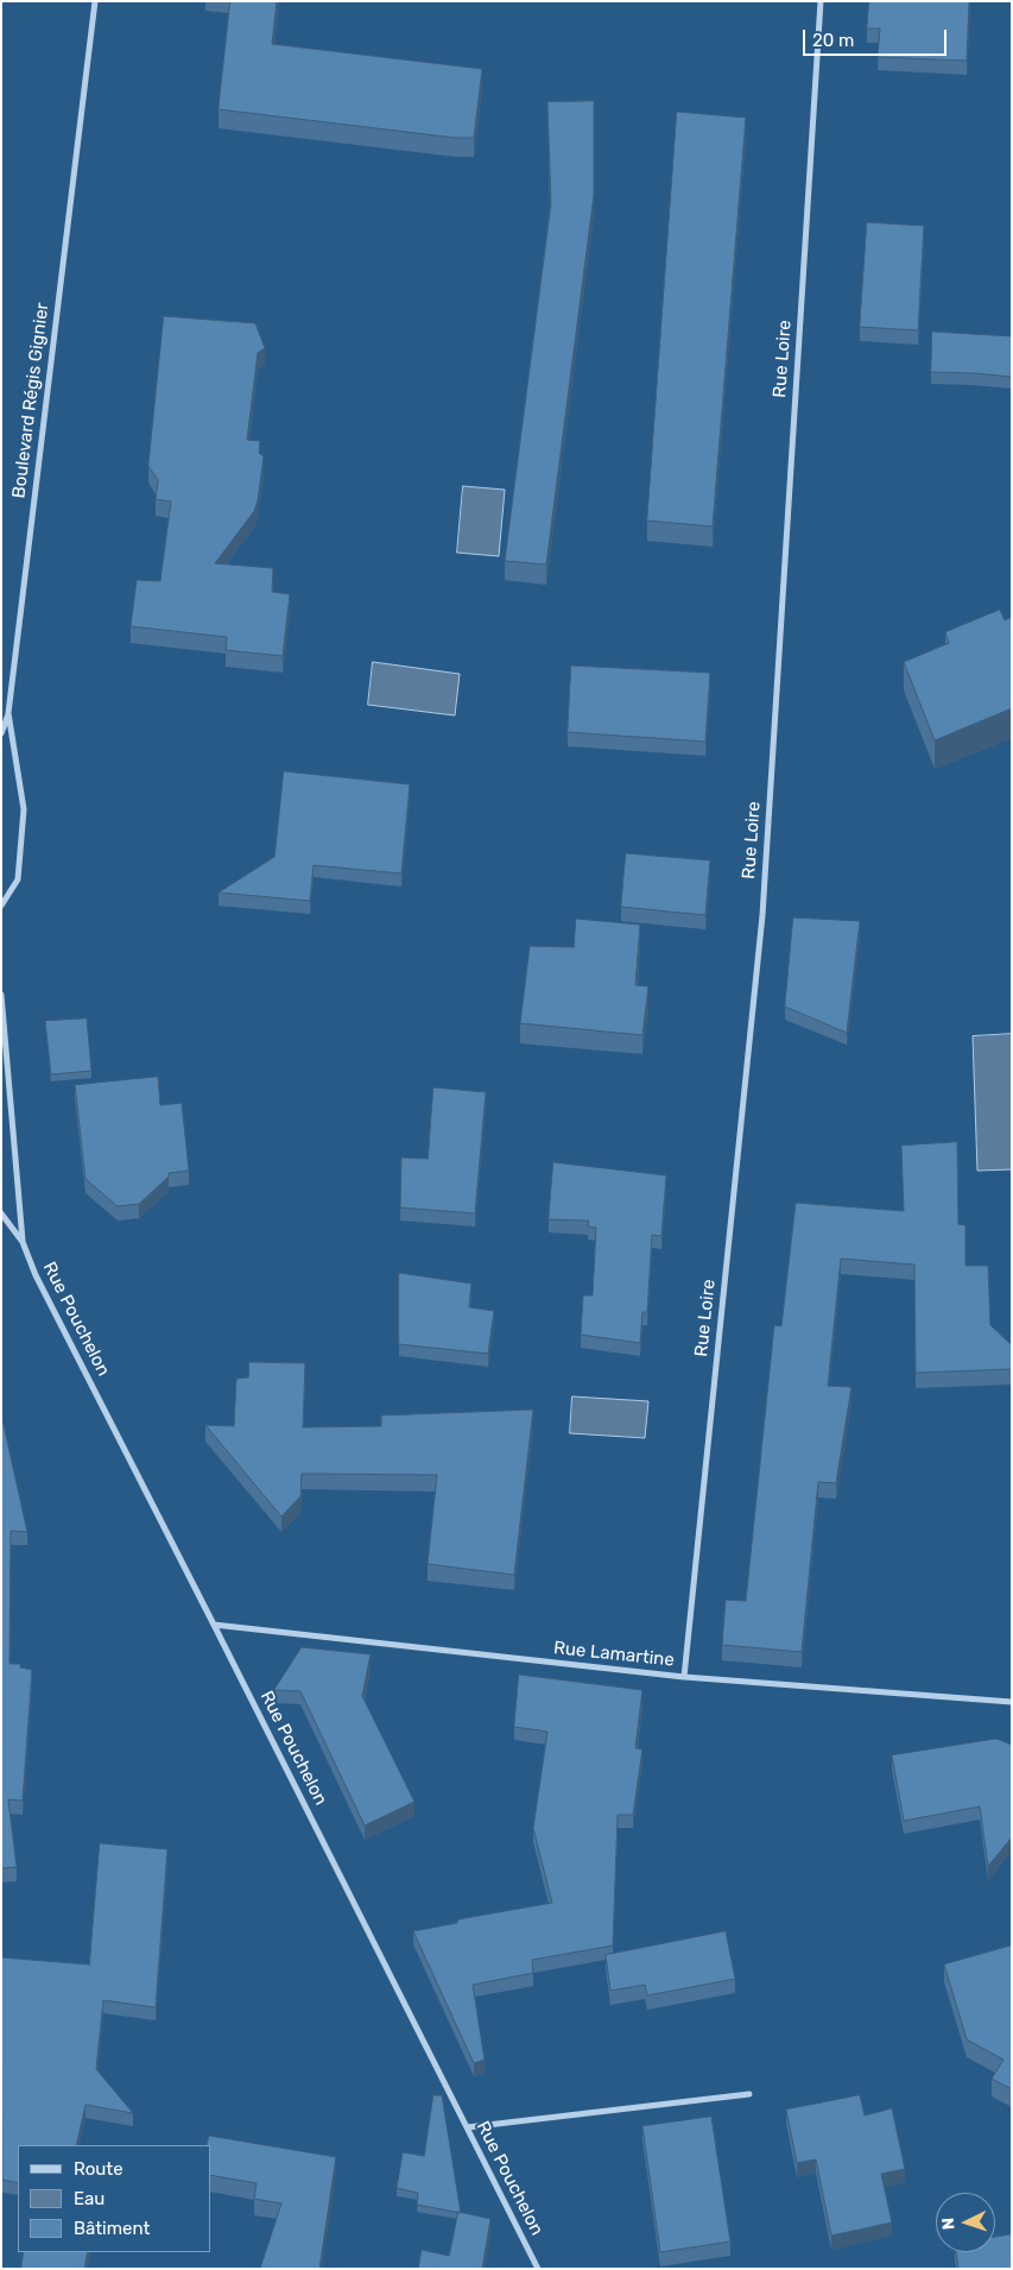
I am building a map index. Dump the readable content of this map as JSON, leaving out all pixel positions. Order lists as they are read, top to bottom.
{
  "streets": {
    "street": [
      "Rue Loire",
      "Boulevard Régis Gignier",
      "Rue Pouchelon",
      "Rue Lamartine"
    ]
  },
  "crossings": [
    ["Rue Loire", "Rue Lamartine"],
    ["Rue Pouchelon", "Rue Lamartine"]
  ],
  "legend": ["Route", "Eau", "Bâtiment"],
  "scale_bar": "20 m",
  "north": "left"
}
